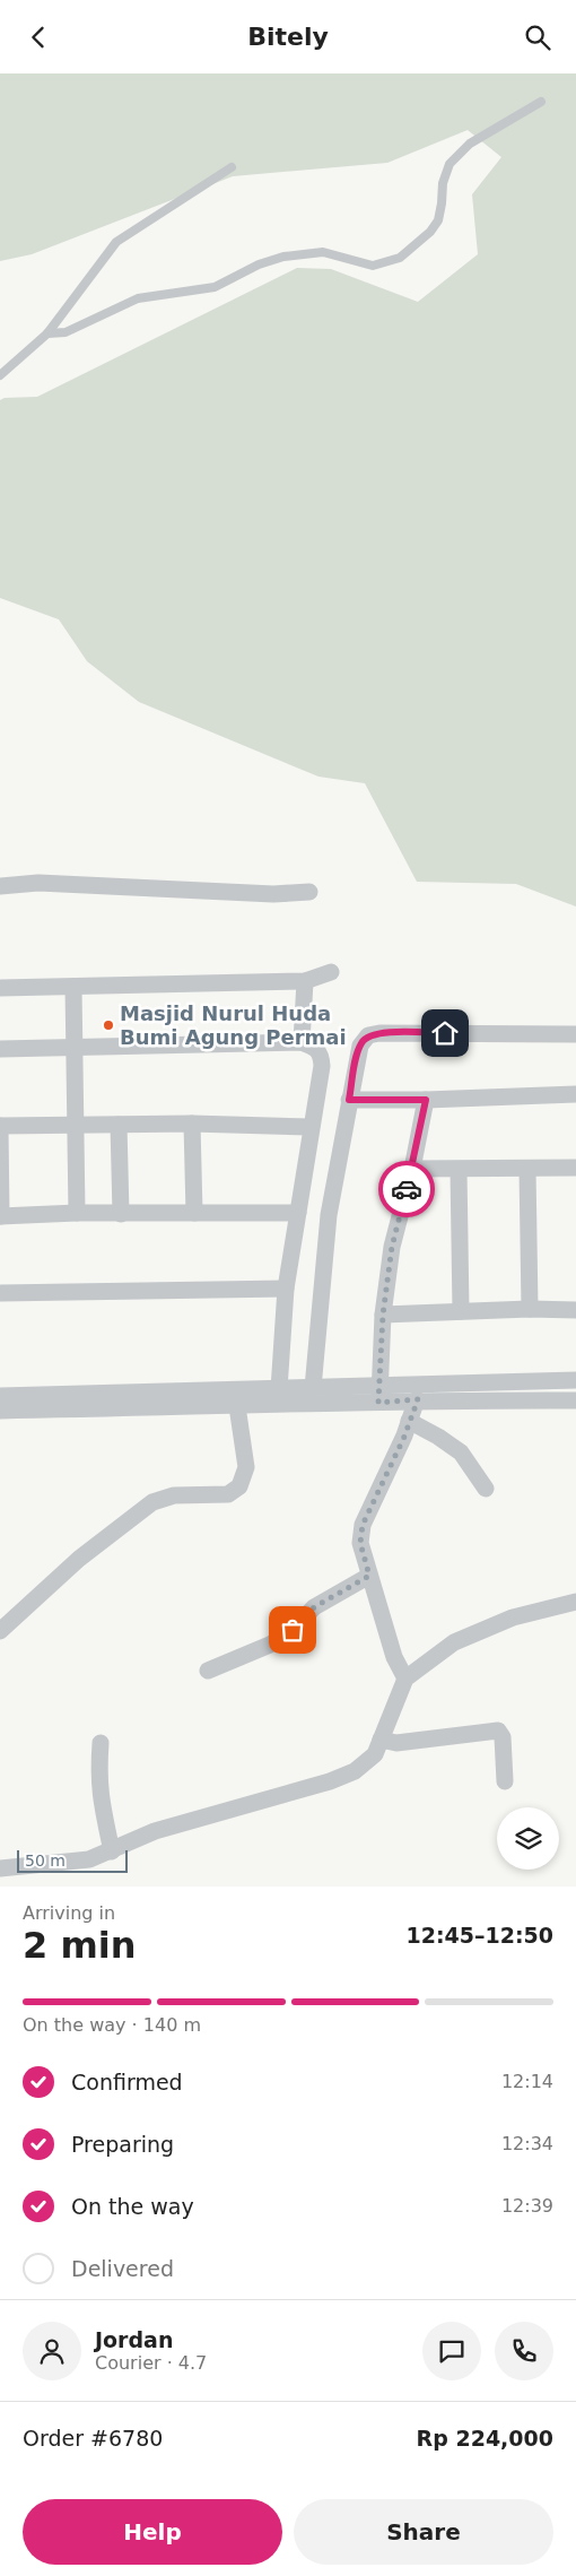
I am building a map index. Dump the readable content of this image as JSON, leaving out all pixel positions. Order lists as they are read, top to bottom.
{
  "places": ["Masjid Nurul Huda Bumi Agung Permai"],
  "scale_bar": "50 m",
  "page": {
    "header": "Bitely",
    "scale": "50 m",
    "heading": ["2 min", "Arriving in", "12:45–12:50"],
    "panel": [
      "Jordan",
      "Courier · 4.7",
      "Order #6780",
      "Rp 224,000"
    ],
    "bar": "On the way · 140 m",
    "list": [
      ["Confirmed", "12:14"],
      ["Preparing", "12:34"],
      ["On the way", "12:39"],
      "Delivered"
    ],
    "buttons": ["Help", "Share"]
  }
}
